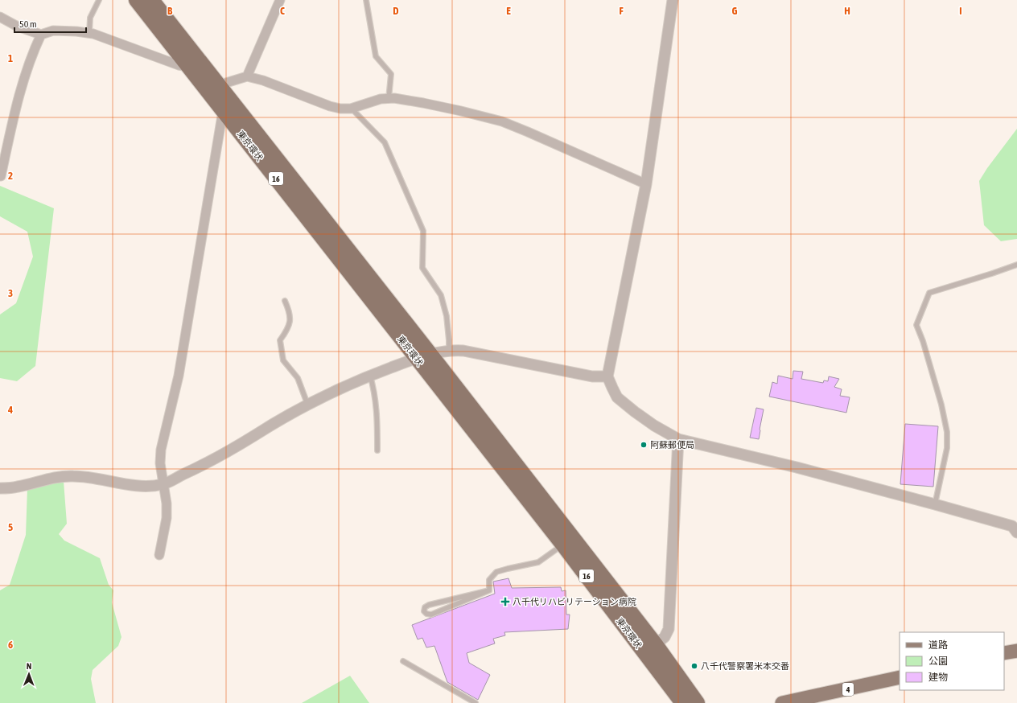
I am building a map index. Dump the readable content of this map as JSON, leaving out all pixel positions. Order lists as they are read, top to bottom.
{
  "streets": {
    "highway": ["東京環状", "16"],
    "main road": ["4"]
  },
  "places": {
    "other": ["阿蘇郵便局", "八千代警察署米本交番"],
    "health": ["八千代リハビリテーション病院"]
  },
  "legend": ["道路", "公園", "建物"],
  "scale_bar": "50 m",
  "north": "top",
  "grid": {
    "columns": [
      "B",
      "C",
      "D",
      "E",
      "F",
      "G",
      "H",
      "I"
    ],
    "rows": [
      "1",
      "2",
      "3",
      "4",
      "5",
      "6"
    ]
  }
}
